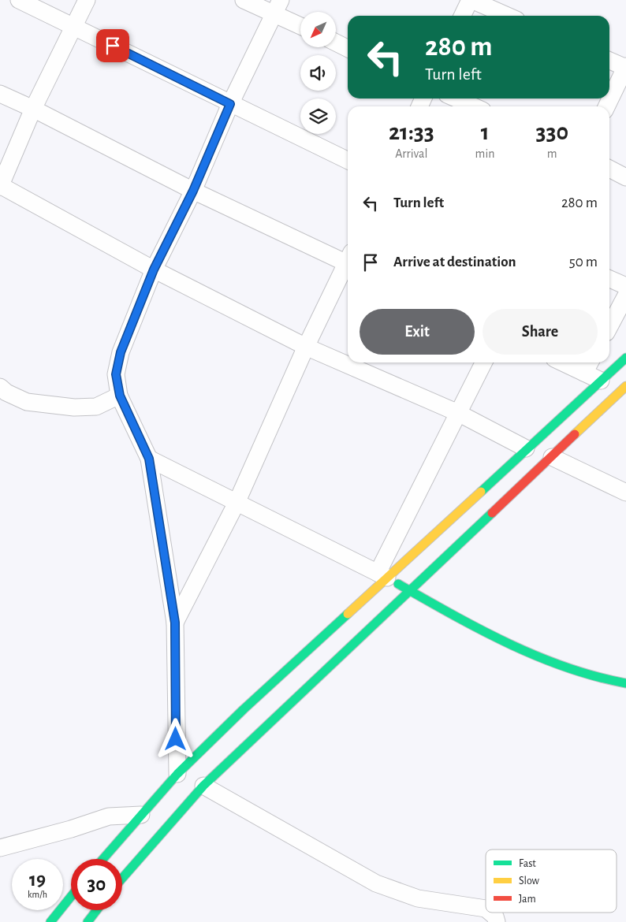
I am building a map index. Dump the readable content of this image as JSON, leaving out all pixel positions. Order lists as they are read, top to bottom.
{
  "legend": ["Fast", "Slow", "Jam"],
  "north": "bottom left",
  "page": {
    "turn": ["280 m", "Turn left"],
    "eta": [
      "21:33",
      "Arrival",
      "1",
      "min",
      "330",
      "m"
    ],
    "list": [
      {
        "name": "Turn left",
        "value": "280 m"
      },
      {
        "name": "Arrive at destination",
        "value": "50 m"
      }
    ],
    "buttons": ["Exit", "Share"],
    "speed": "19 km/h",
    "limit": "30"
  }
}
